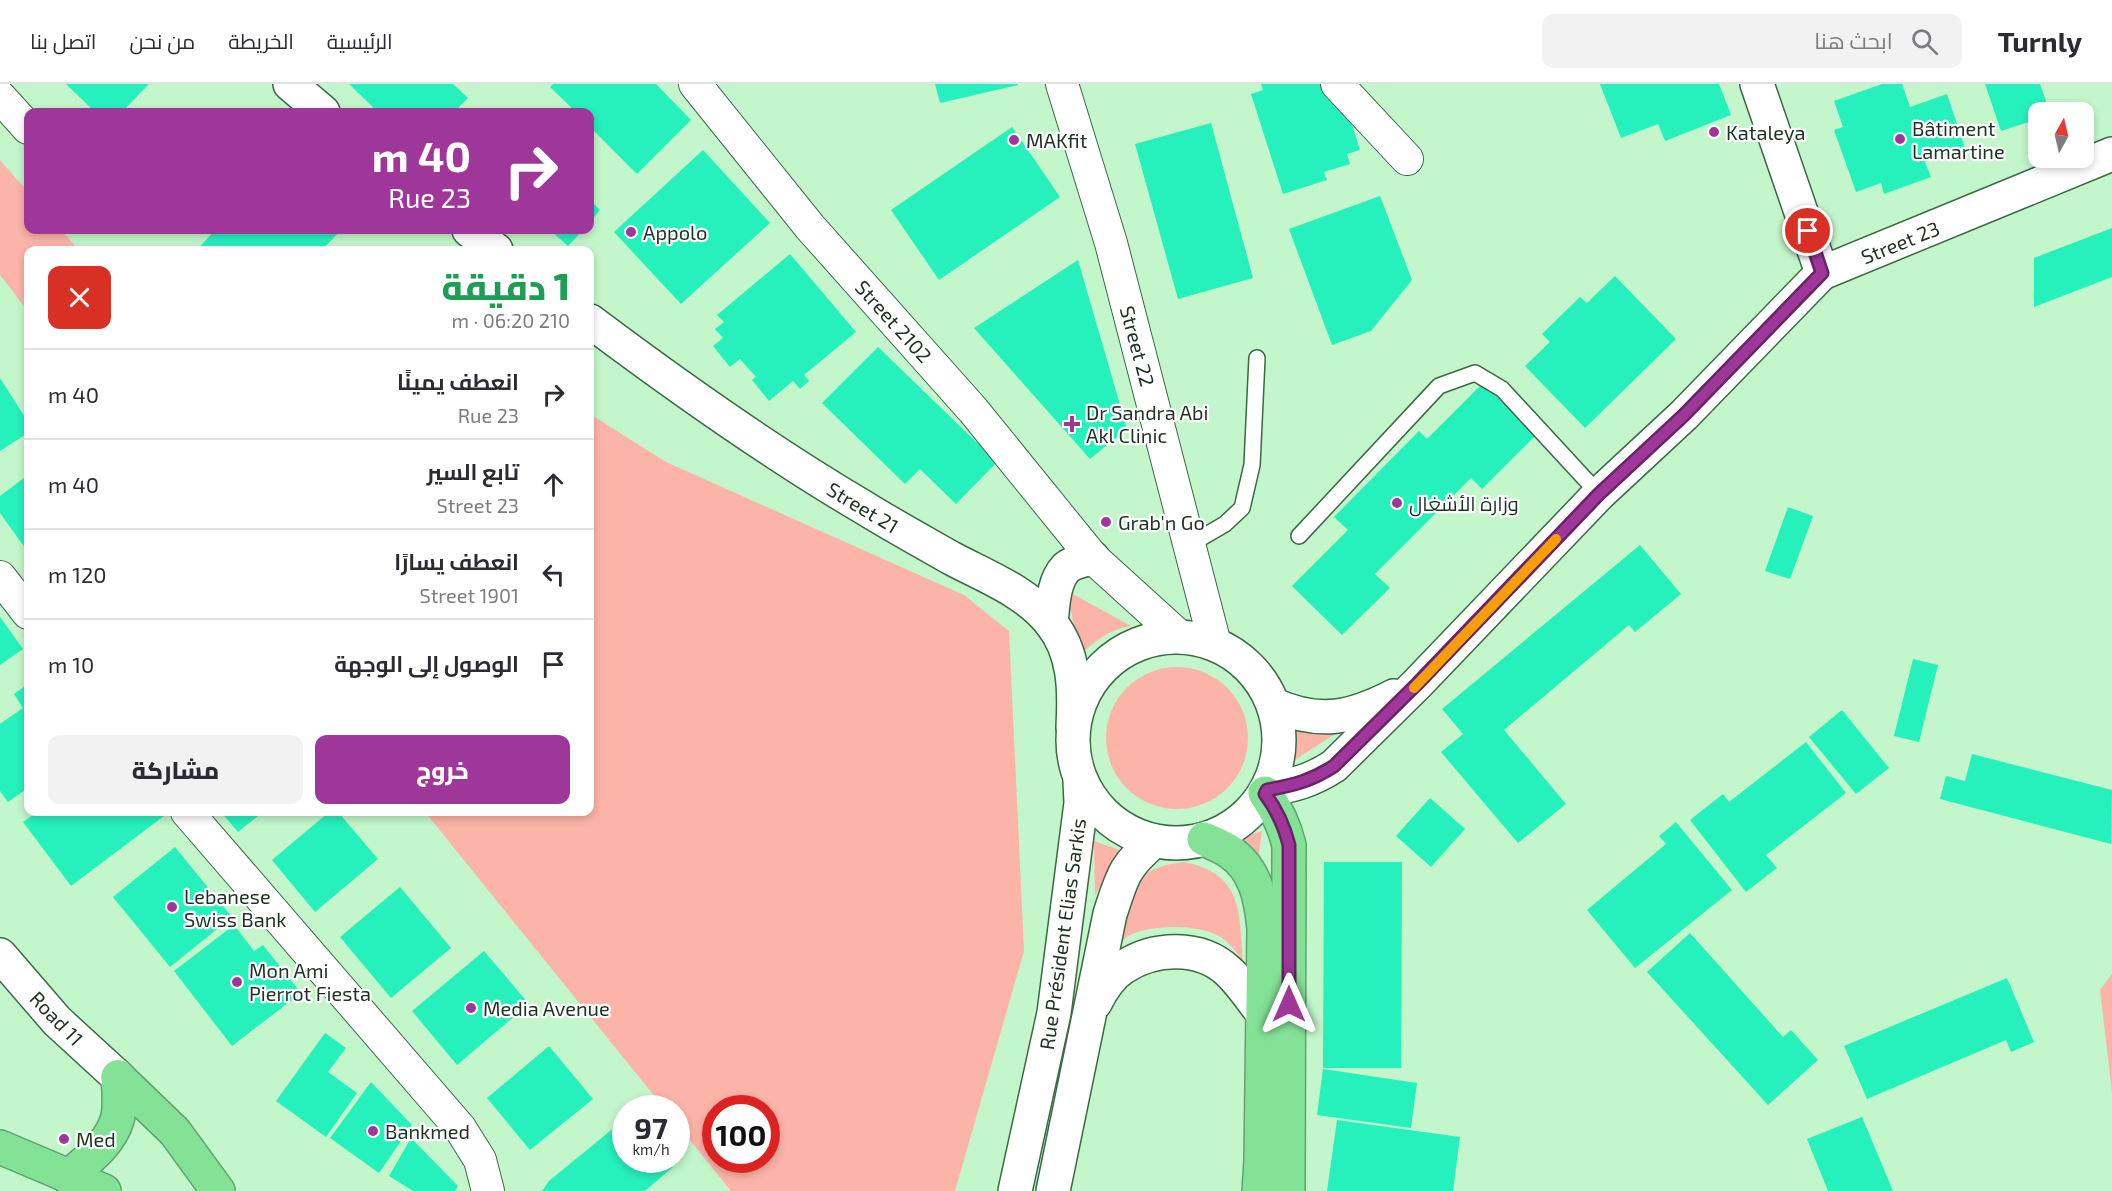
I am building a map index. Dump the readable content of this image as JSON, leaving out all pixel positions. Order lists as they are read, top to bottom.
{
  "streets": {
    "main road": [
      "Street 23",
      "Street 21",
      "Rue Président Elias Sarkis",
      "Road 11"
    ],
    "street": ["Street 2102", "Street 22"]
  },
  "crossings": [
    ["Street 23", "Street 2102"],
    ["Street 23", "Street 22"],
    ["Street 23", "Street 21"],
    ["Street 23", "Rue Président Elias Sarkis"],
    ["Street 2102", "Street 22"],
    ["Street 2102", "Street 21"],
    ["Street 2102", "Rue Président Elias Sarkis"],
    ["Street 22", "Street 21"],
    ["Street 22", "Rue Président Elias Sarkis"],
    ["Street 21", "Rue Président Elias Sarkis"]
  ],
  "places": {
    "other": [
      "Kataleya",
      "Bâtiment Lamartine",
      "MAKfit",
      "Appolo",
      "وزارة الأشغال",
      "Grab'n Go",
      "Lebanese Swiss Bank",
      "Mon Ami Pierrot Fiesta",
      "Media Avenue",
      "Bankmed",
      "Med"
    ],
    "health": ["Dr Sandra Abi Akl Clinic"]
  },
  "north": "top",
  "page": {
    "header": "Turnly",
    "search": "ابحث هنا",
    "nav": [
      "الرئيسية",
      "الخريطة",
      "من نحن",
      "اتصل بنا"
    ],
    "turn": ["40 m", "Rue 23"],
    "heading": ["1 دقيقة", "210 m · 06:20"],
    "list": [
      {
        "name": "انعطف يمينًا",
        "note": "Rue 23",
        "value": "40 m"
      },
      {
        "name": "تابع السير",
        "note": "Street 23",
        "value": "40 m"
      },
      {
        "name": "انعطف يسارًا",
        "note": "Street 1901",
        "value": "120 m"
      },
      {
        "name": "الوصول إلى الوجهة",
        "value": "10 m"
      }
    ],
    "buttons": ["خروج", "مشاركة"],
    "speed": "97 km/h",
    "limit": "100"
  }
}
